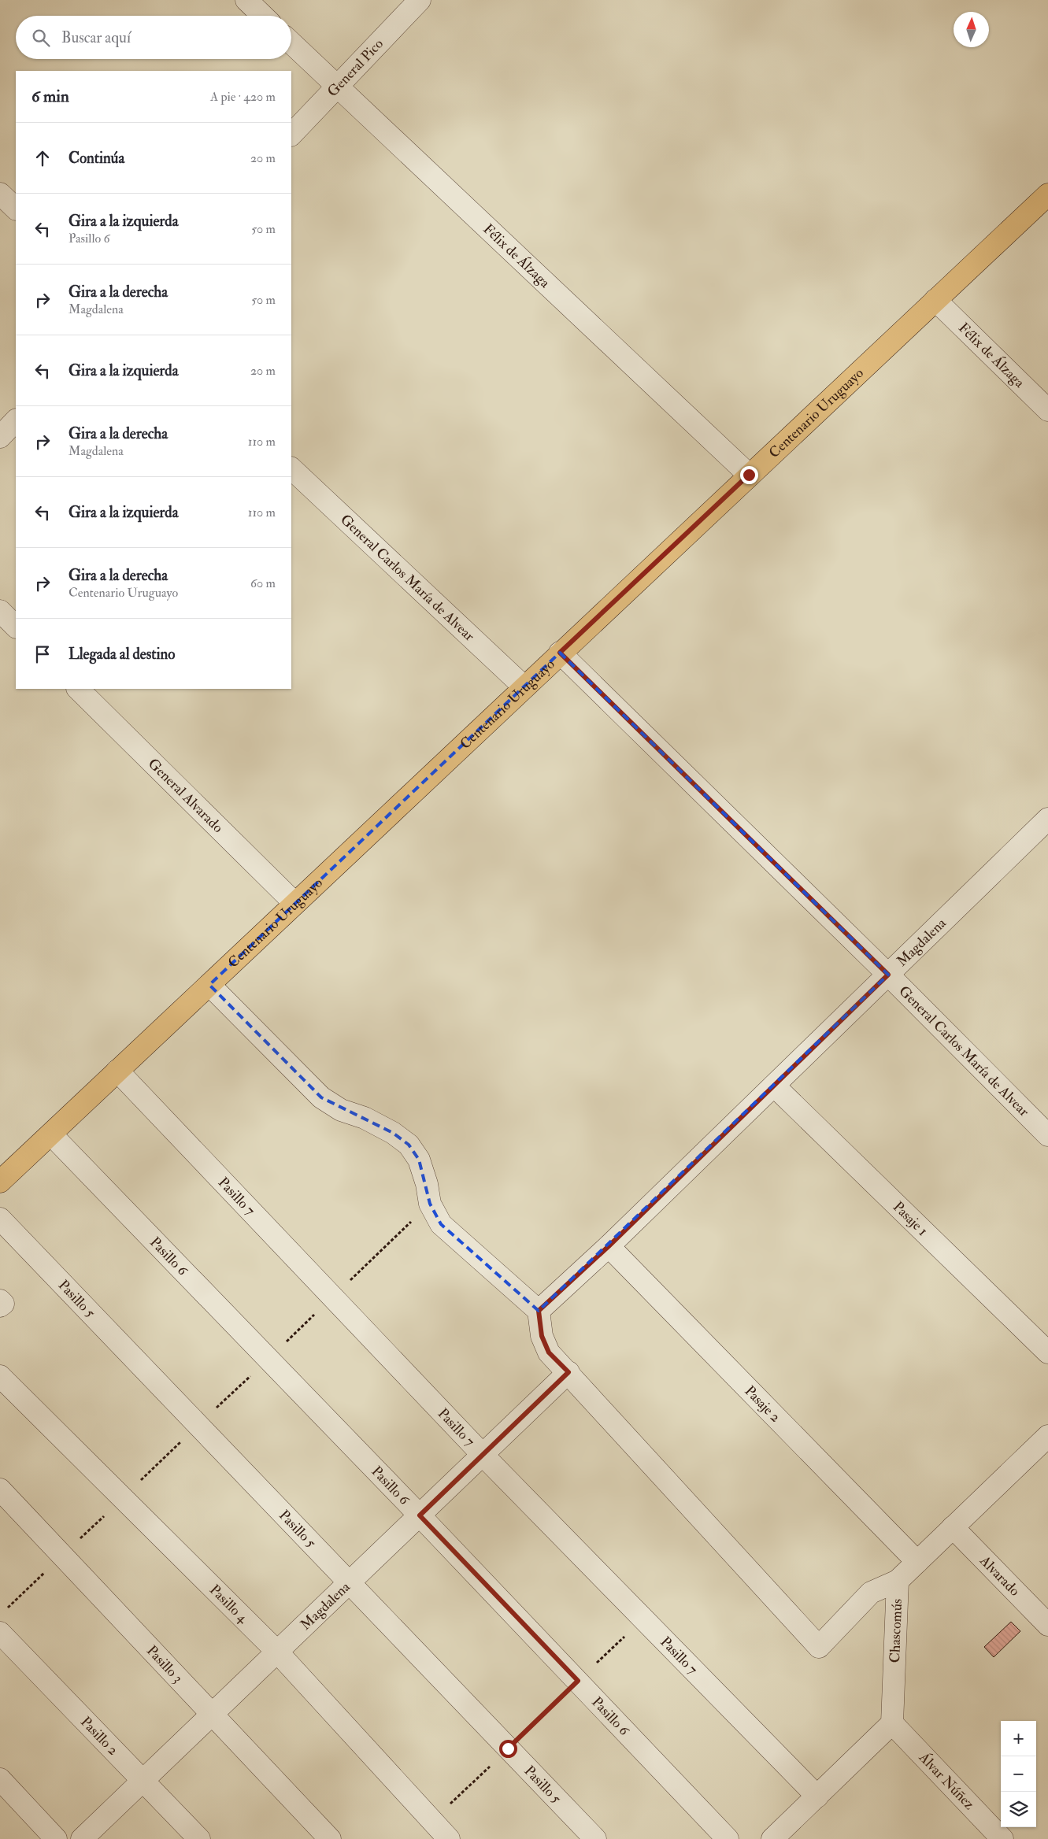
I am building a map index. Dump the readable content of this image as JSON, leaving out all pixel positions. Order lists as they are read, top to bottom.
{
  "streets": {
    "main road": ["Centenario Uruguayo"],
    "street": [
      "General Pico",
      "Félix de Álzaga",
      "General Carlos María de Alvear",
      "General Alvarado",
      "Magdalena",
      "Pasillo 7",
      "Pasaje 1",
      "Pasillo 6",
      "Pasillo 5",
      "Pasaje 2",
      "Alvarado",
      "Pasillo 4",
      "Chascomús",
      "Pasillo 3",
      "Pasillo 2",
      "Álvar Núñez"
    ]
  },
  "crossings": [
    ["General Pico", "Félix de Álzaga"],
    ["Félix de Álzaga", "Centenario Uruguayo"],
    ["Centenario Uruguayo", "General Carlos María de Alvear"],
    ["Centenario Uruguayo", "General Alvarado"],
    ["Centenario Uruguayo", "Pasillo 7"],
    ["Centenario Uruguayo", "Pasillo 6"],
    ["General Carlos María de Alvear", "Magdalena"],
    ["Magdalena", "Pasillo 7"],
    ["Magdalena", "Pasaje 1"],
    ["Magdalena", "Pasillo 6"],
    ["Magdalena", "Pasillo 5"],
    ["Magdalena", "Pasaje 2"],
    ["Magdalena", "Pasillo 4"],
    ["Magdalena", "Pasillo 3"],
    ["Magdalena", "Pasillo 2"],
    ["Pasaje 2", "Chascomús"],
    ["Alvarado", "Chascomús"],
    ["Chascomús", "Álvar Núñez"]
  ],
  "north": "top",
  "page": {
    "search": "Buscar aquí",
    "heading": ["6 min", "A pie · 420 m"],
    "list": [
      ["Continúa", "20 m"],
      ["Gira a la izquierda", "Pasillo 6", "50 m"],
      ["Gira a la derecha", "Magdalena", "50 m"],
      ["Gira a la izquierda", "20 m"],
      ["Gira a la derecha", "Magdalena", "110 m"],
      ["Gira a la izquierda", "110 m"],
      ["Gira a la derecha", "Centenario Uruguayo", "60 m"],
      "Llegada al destino"
    ],
    "map_buttons": ["+", "−"]
  }
}
